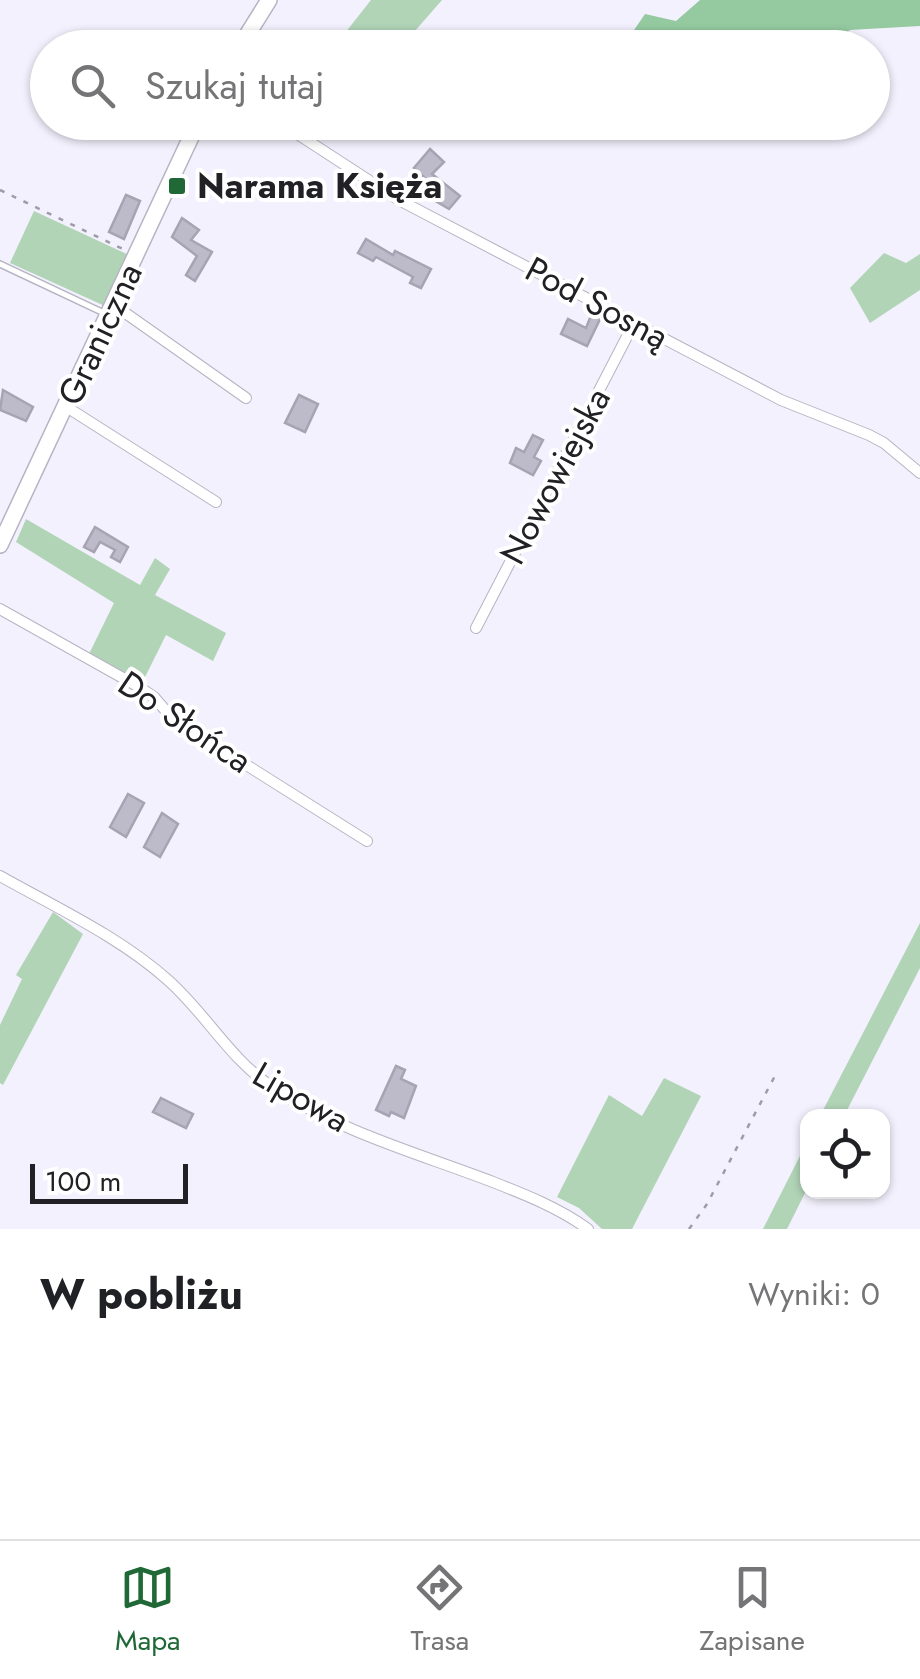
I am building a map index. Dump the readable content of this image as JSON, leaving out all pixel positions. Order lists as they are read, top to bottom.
{
  "streets": {
    "street": [
      "Pod Sosną",
      "Graniczna",
      "Nowowiejska",
      "Do Słońca",
      "Lipowa"
    ]
  },
  "crossings": [
    ["Pod Sosną", "Nowowiejska"]
  ],
  "places": {
    "transit": ["Narama Księża"]
  },
  "scale_bar": "100 m",
  "page": {
    "search": "Szukaj tutaj",
    "scale": "100 m",
    "heading": ["W pobliżu", "Wyniki: 0"],
    "nav": ["Mapa", "Trasa", "Zapisane"]
  }
}
